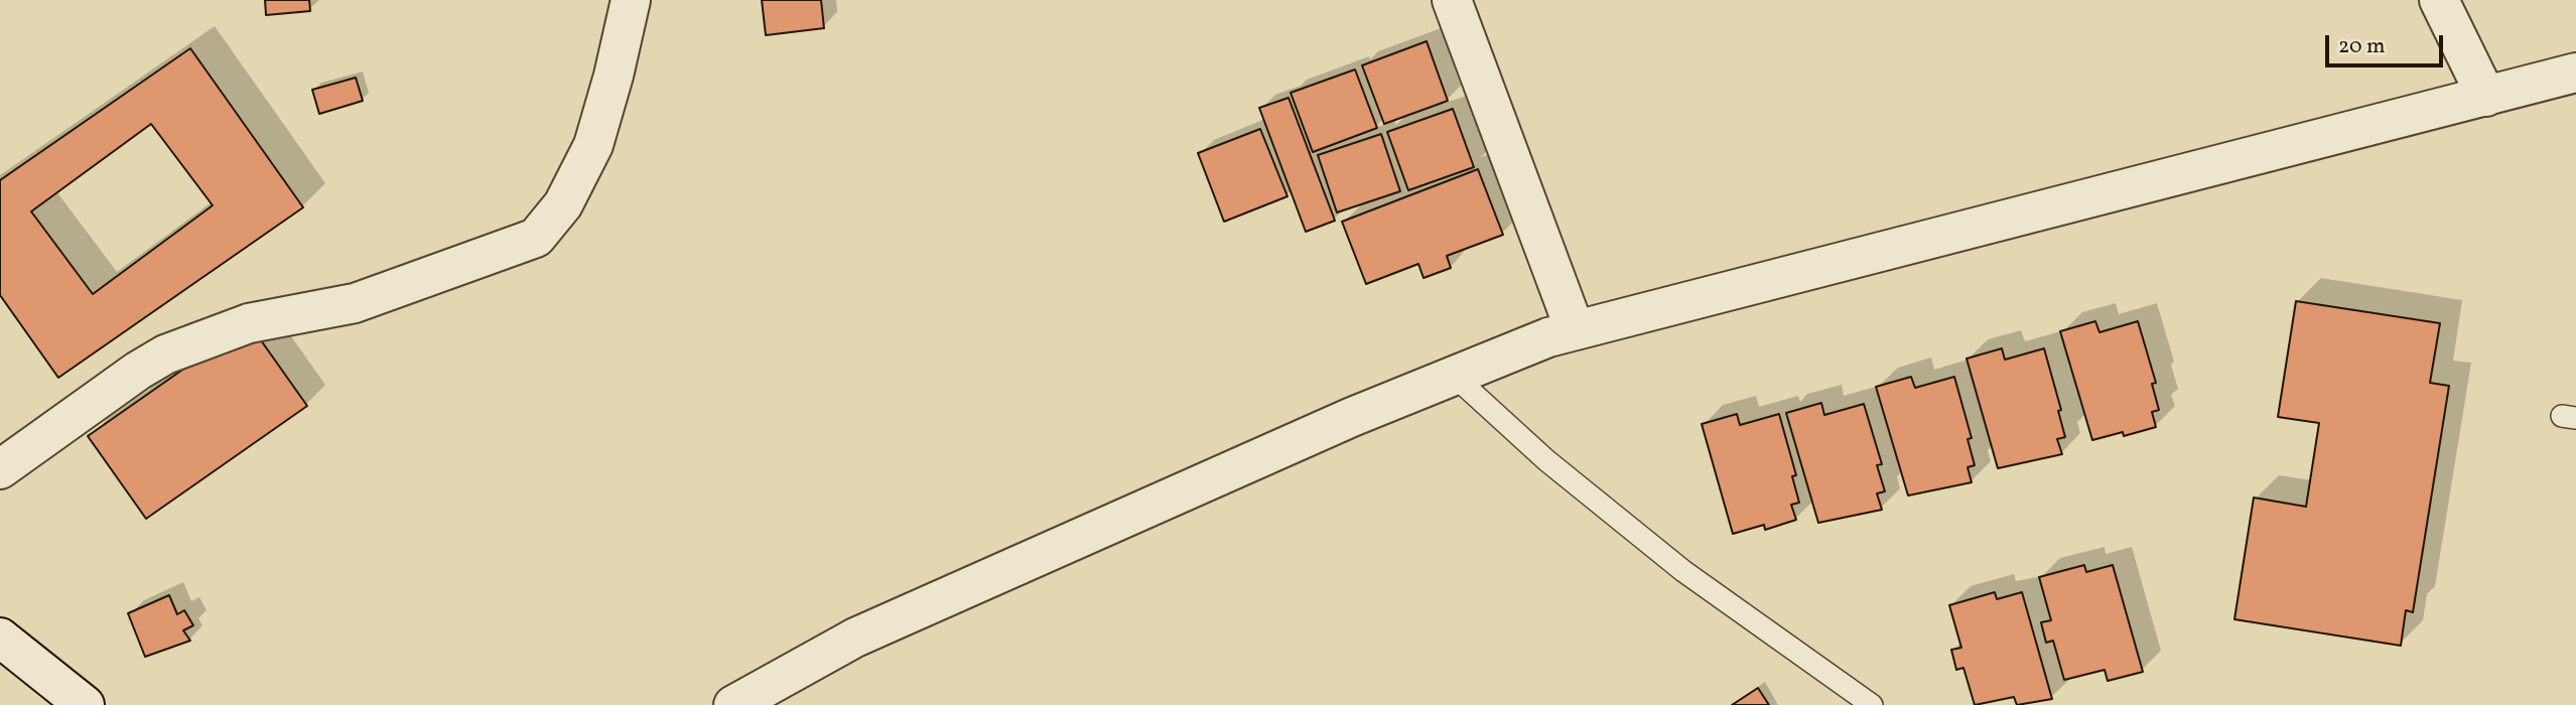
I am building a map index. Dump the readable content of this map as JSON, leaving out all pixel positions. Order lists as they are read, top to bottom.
{
  "scale_bar": "20 m"
}
